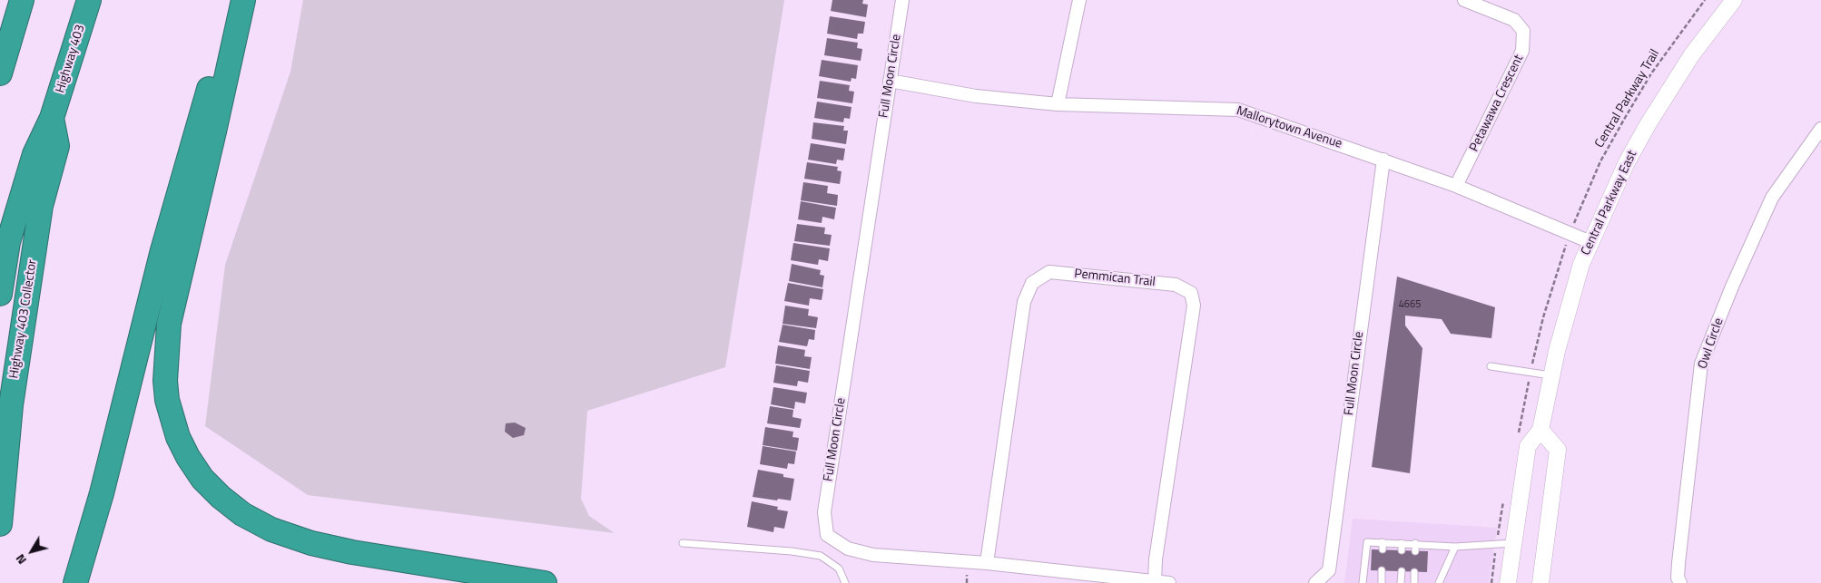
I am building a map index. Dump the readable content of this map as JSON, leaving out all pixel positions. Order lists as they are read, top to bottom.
{
  "streets": {
    "highway": ["Highway 403", "Highway 403 Collector"],
    "street": [
      "Full Moon Circle",
      "Petawawa Crescent",
      "Mallorytown Avenue",
      "Central Parkway East",
      "Pemmican Trail",
      "Owl Circle"
    ],
    "path": ["Central Parkway Trail"]
  },
  "crossings": [
    ["Highway 403", "Highway 403 Collector"],
    ["Full Moon Circle", "Mallorytown Avenue"],
    ["Full Moon Circle", "Pemmican Trail"],
    ["Petawawa Crescent", "Mallorytown Avenue"],
    ["Mallorytown Avenue", "Central Parkway East"]
  ],
  "house_numbers": ["4665"],
  "north": "bottom left"
}
